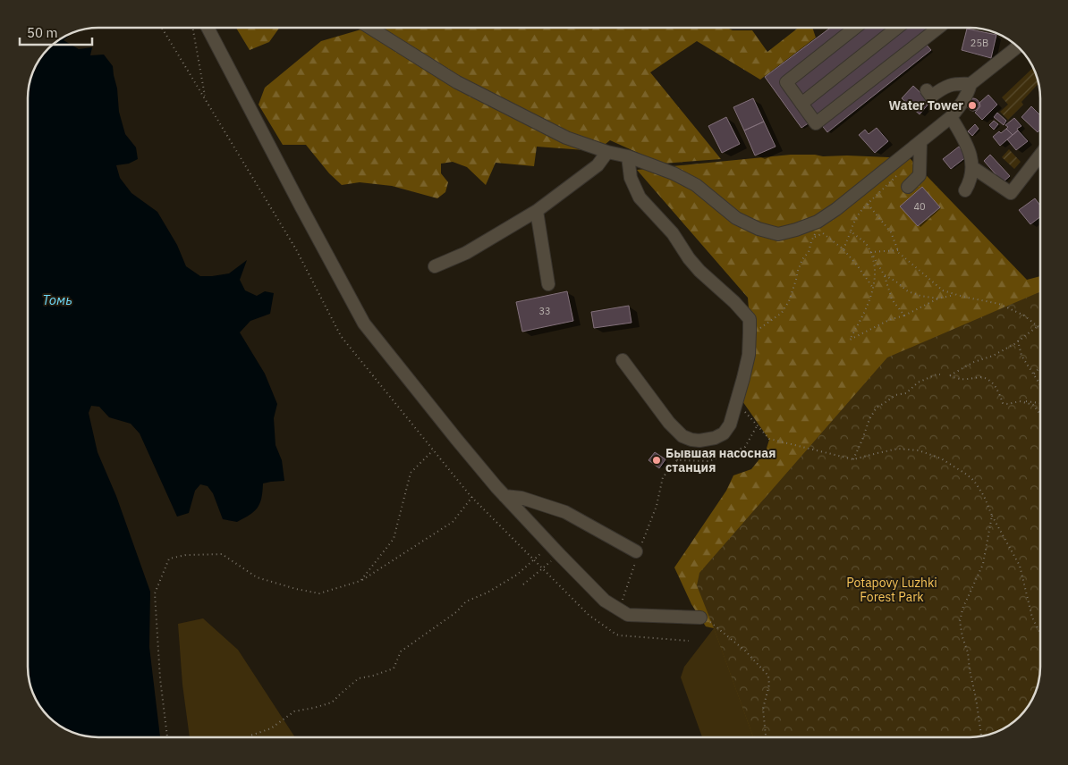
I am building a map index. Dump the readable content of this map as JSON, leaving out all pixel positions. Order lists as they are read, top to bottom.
{
  "water": ["Томь"],
  "parks": ["Potapovy Luzhki Forest Park"],
  "places": ["Water Tower", "Бывшая насосная станция"],
  "house_numbers": ["25В", "40", "33"],
  "scale_bar": "50 m"
}
